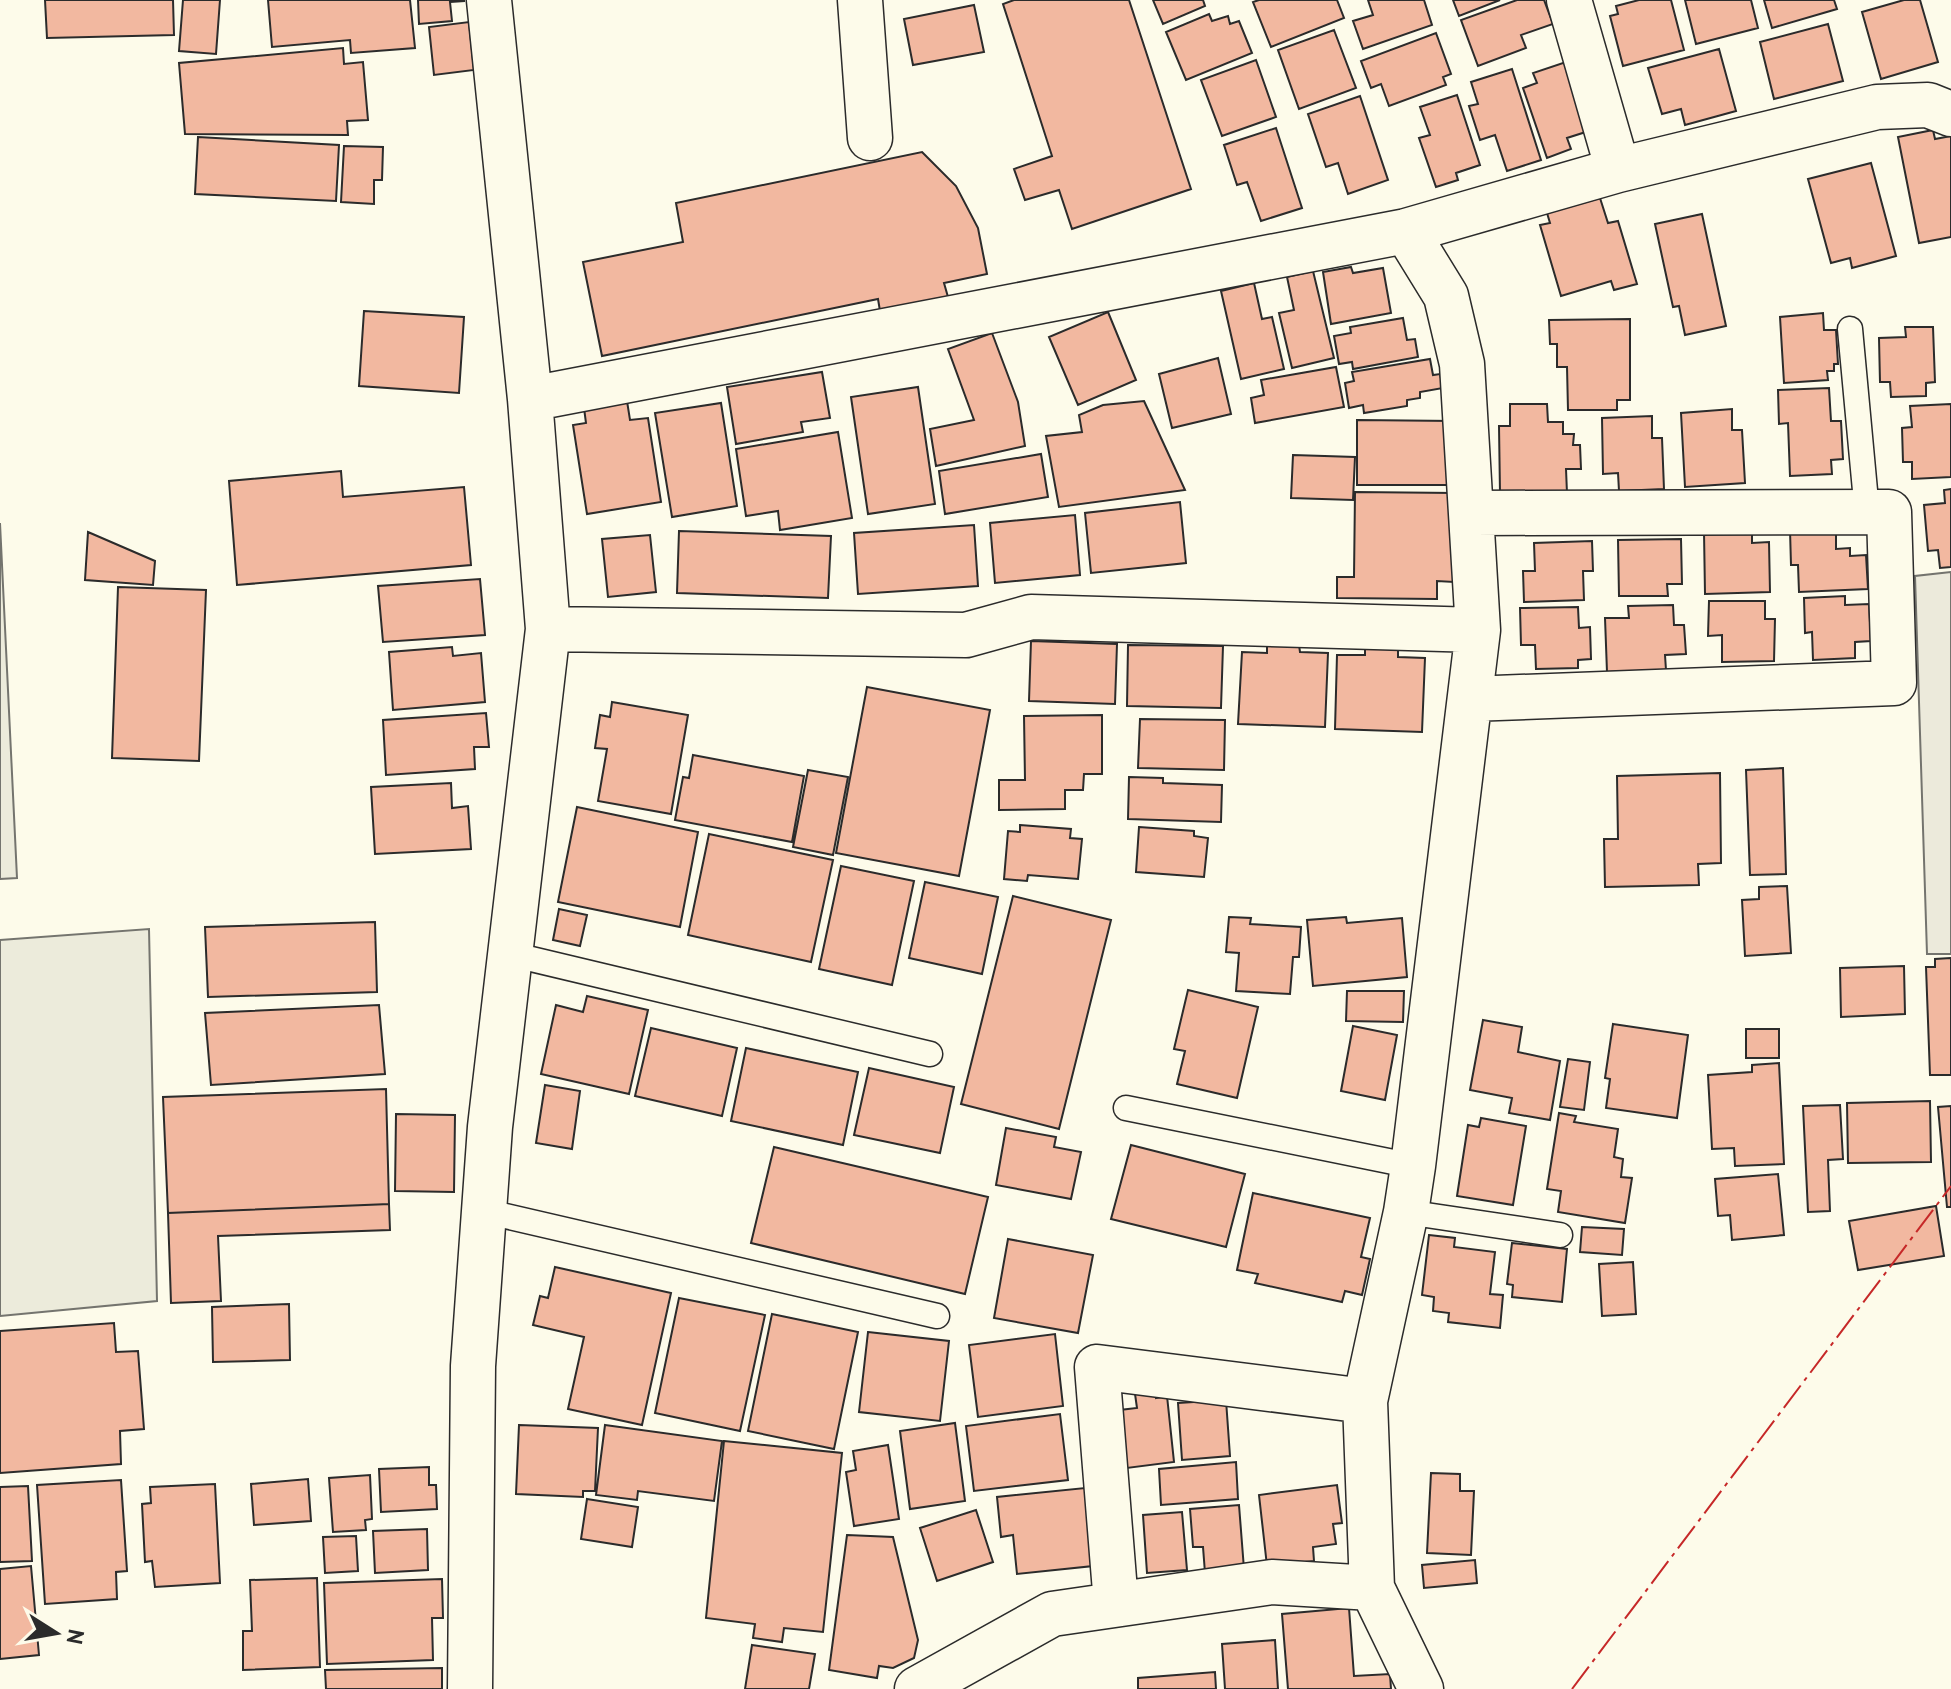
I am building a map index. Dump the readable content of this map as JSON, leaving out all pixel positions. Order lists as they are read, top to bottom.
{
  "north": "right"
}
